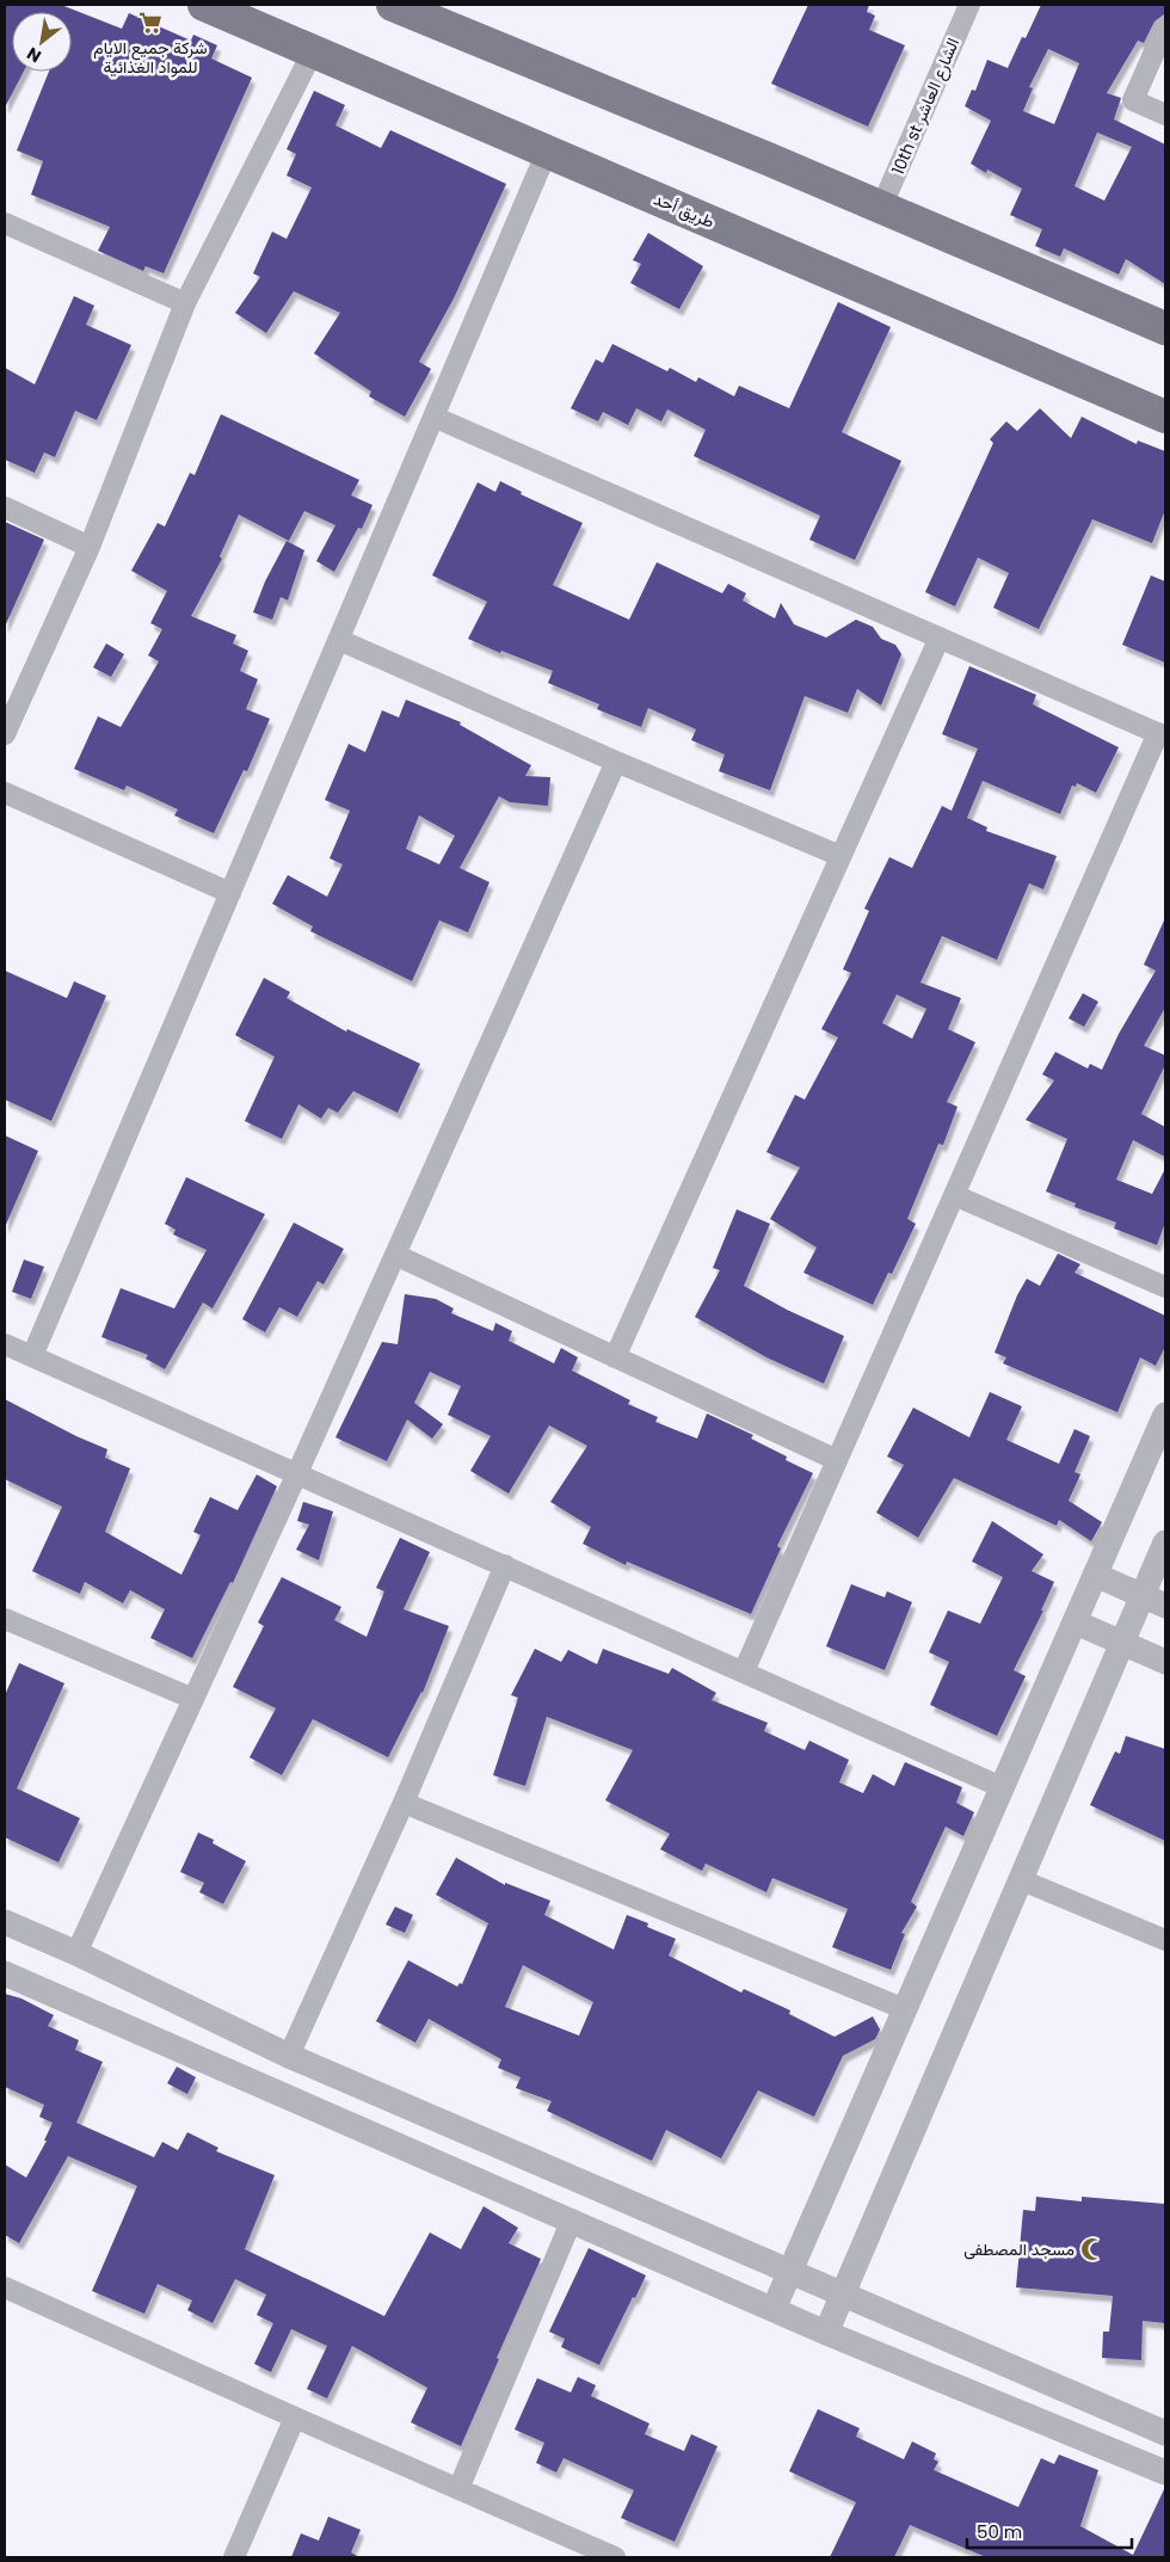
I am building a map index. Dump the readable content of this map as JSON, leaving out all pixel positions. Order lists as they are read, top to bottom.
{
  "streets": {
    "main road": ["طريق أحد"],
    "street": ["10th st الشارع العاشر"]
  },
  "places": {
    "supermarket": ["شركة جميع الايام للمواد الغذائية"],
    "mosque": ["مسجد المصطفى"]
  },
  "scale_bar": "50 m",
  "north": "bottom left"
}
